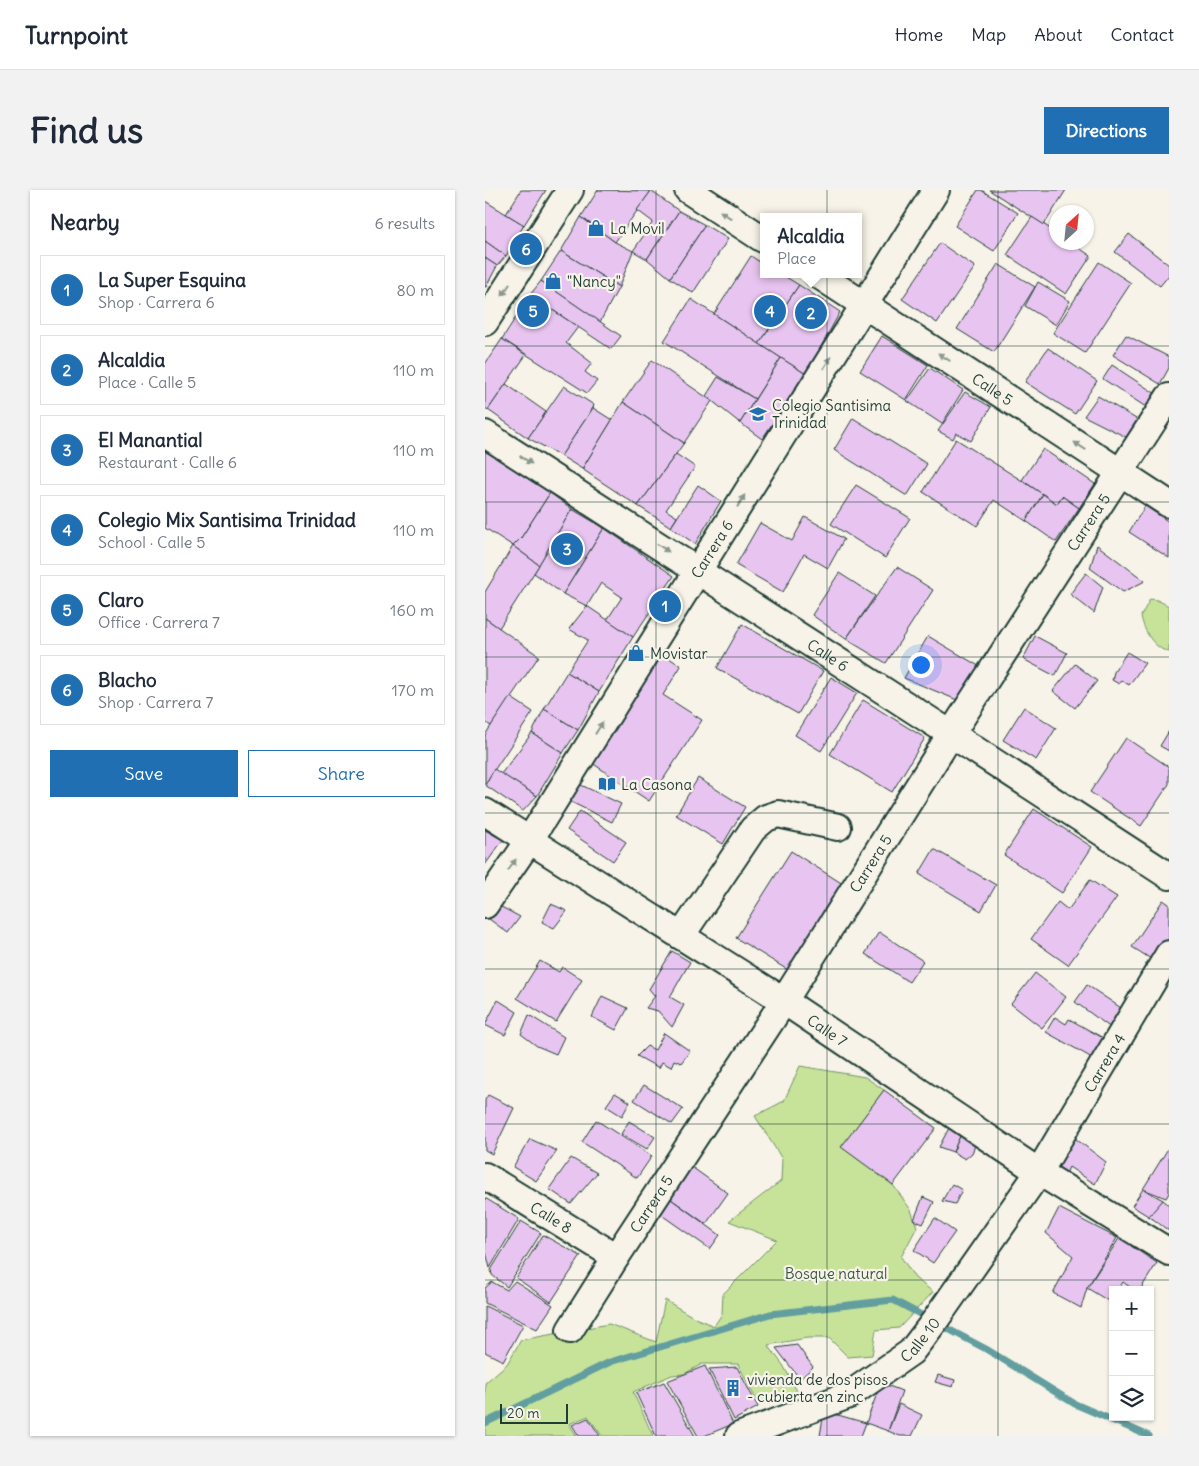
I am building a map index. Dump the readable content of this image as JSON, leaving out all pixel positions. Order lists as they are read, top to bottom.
{
  "streets": {
    "street": [
      "Calle 5",
      "Carrera 5",
      "Carrera 6",
      "Calle 6",
      "Calle 7",
      "Carrera 4",
      "Calle 8",
      "Calle 10"
    ]
  },
  "crossings": [
    ["Calle 5", "Carrera 5"],
    ["Calle 5", "Carrera 6"],
    ["Carrera 5", "Calle 6"],
    ["Carrera 5", "Calle 7"],
    ["Carrera 5", "Calle 8"],
    ["Carrera 6", "Calle 6"],
    ["Carrera 6", "Calle 7"],
    ["Calle 7", "Carrera 4"],
    ["Calle 7", "Calle 10"],
    ["Carrera 4", "Calle 10"]
  ],
  "one_way": ["Calle 5", "Carrera 6"],
  "parks": ["Bosque natural"],
  "places": {
    "shop": ["La Movil", "\"Nancy\"", "Movistar"],
    "school or university": ["Colegio Santisima Trinidad"],
    "library": ["La Casona"],
    "building": ["vivienda de dos pisos - cubierta en zinc"]
  },
  "scale_bar": "20 m",
  "north": "top right",
  "page": {
    "header": "Turnpoint",
    "nav": [
      "Home",
      "Map",
      "About",
      "Contact"
    ],
    "buttons": [
      "Directions",
      ["Save", "Share"]
    ],
    "title": "Find us",
    "heading": ["Nearby", "6 results"],
    "popup": ["Alcaldia", "Place"],
    "pins": [
      "6",
      "4",
      "5",
      "2",
      "3",
      "1"
    ],
    "list": [
      {
        "mark": "1",
        "name": "La Super Esquina",
        "note": "Shop · Carrera 6",
        "value": "80 m"
      },
      {
        "mark": "2",
        "name": "Alcaldia",
        "note": "Place · Calle 5",
        "value": "110 m"
      },
      {
        "mark": "3",
        "name": "El Manantial",
        "note": "Restaurant · Calle 6",
        "value": "110 m"
      },
      {
        "mark": "4",
        "name": "Colegio Mix Santisima Trinidad",
        "note": "School · Calle 5",
        "value": "110 m"
      },
      {
        "mark": "5",
        "name": "Claro",
        "note": "Office · Carrera 7",
        "value": "160 m"
      },
      {
        "mark": "6",
        "name": "Blacho",
        "note": "Shop · Carrera 7",
        "value": "170 m"
      }
    ],
    "map_buttons": ["+", "−"],
    "scale": "20 m"
  }
}
